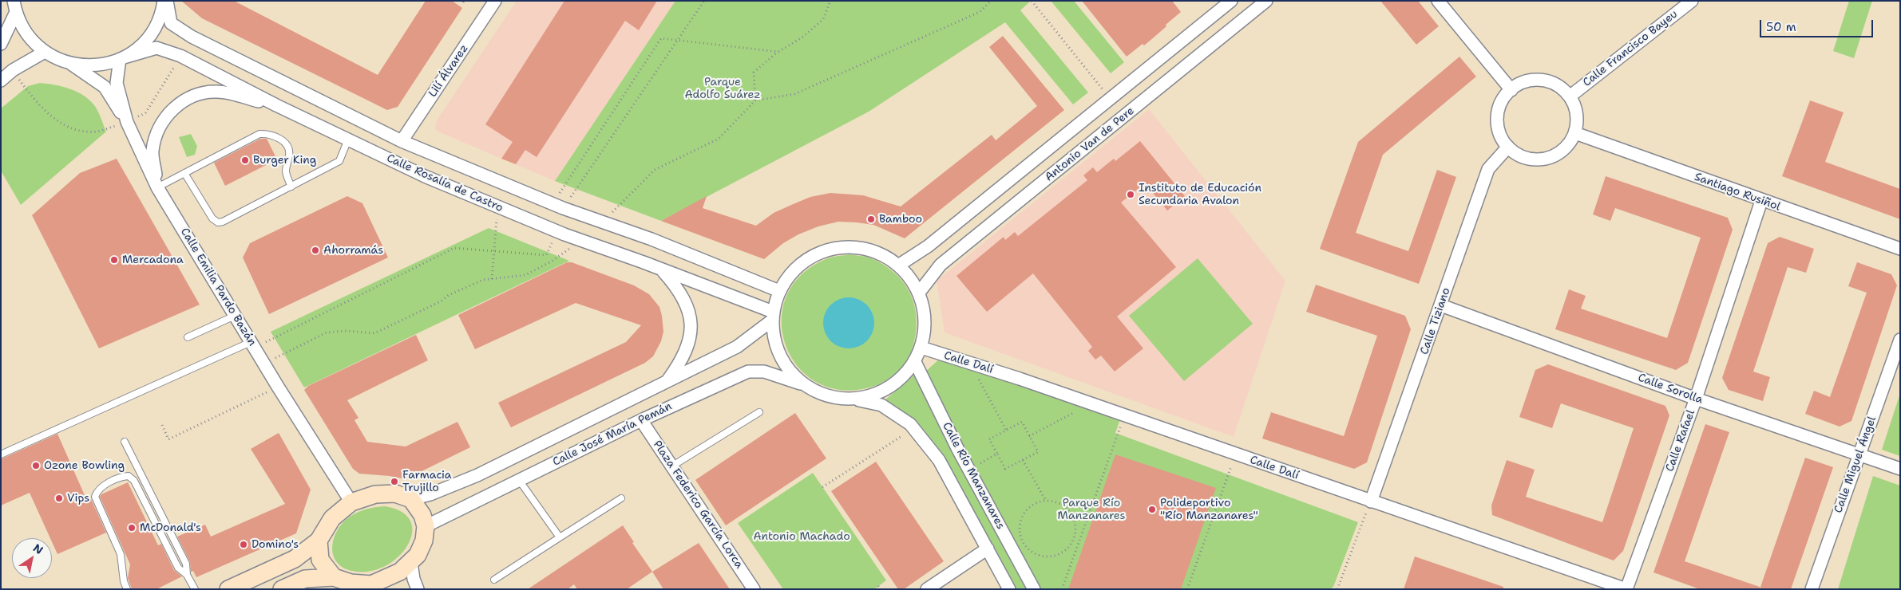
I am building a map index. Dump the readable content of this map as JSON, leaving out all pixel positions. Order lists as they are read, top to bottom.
{
  "streets": {
    "street": [
      "Calle Francisco Bayeu",
      "Lilí Álvarez",
      "Antonio Van de Pere",
      "Calle Rosalía de Castro",
      "Santiago Rusiñol",
      "Calle Emilia Pardo Bazán",
      "Calle Tiziano",
      "Calle Dalí",
      "Calle Sorolla",
      "Calle José María Pemán",
      "Calle Rafael",
      "Calle Miguel Ángel",
      "Calle Río Manzanares",
      "Plaza Federico García Lorca"
    ]
  },
  "crossings": [
    ["Calle Francisco Bayeu", "Santiago Rusiñol"],
    ["Calle Francisco Bayeu", "Calle Tiziano"],
    ["Lilí Álvarez", "Calle Rosalía de Castro"],
    ["Calle Rosalía de Castro", "Calle Emilia Pardo Bazán"],
    ["Santiago Rusiñol", "Calle Tiziano"],
    ["Santiago Rusiñol", "Calle Rafael"],
    ["Calle Emilia Pardo Bazán", "Calle José María Pemán"],
    ["Calle Tiziano", "Calle Dalí"],
    ["Calle Tiziano", "Calle Sorolla"],
    ["Calle Dalí", "Calle Rafael"],
    ["Calle Sorolla", "Calle Rafael"],
    ["Calle Sorolla", "Calle Miguel Ángel"],
    ["Calle José María Pemán", "Plaza Federico García Lorca"]
  ],
  "parks": ["Parque Adolfo Suárez", "Parque Río Manzanares", "Antonio Machado"],
  "places": [
    "Burger King",
    "Instituto de Educación Secundaria Avalon",
    "Bamboo",
    "Ahorramás",
    "Mercadona",
    "Ozone Bowling",
    "Farmacia Trujillo",
    "Vips",
    "Polideportivo \"Río Manzanares\"",
    "McDonald's",
    "Domino's"
  ],
  "scale_bar": "50 m",
  "north": "top right"
}
